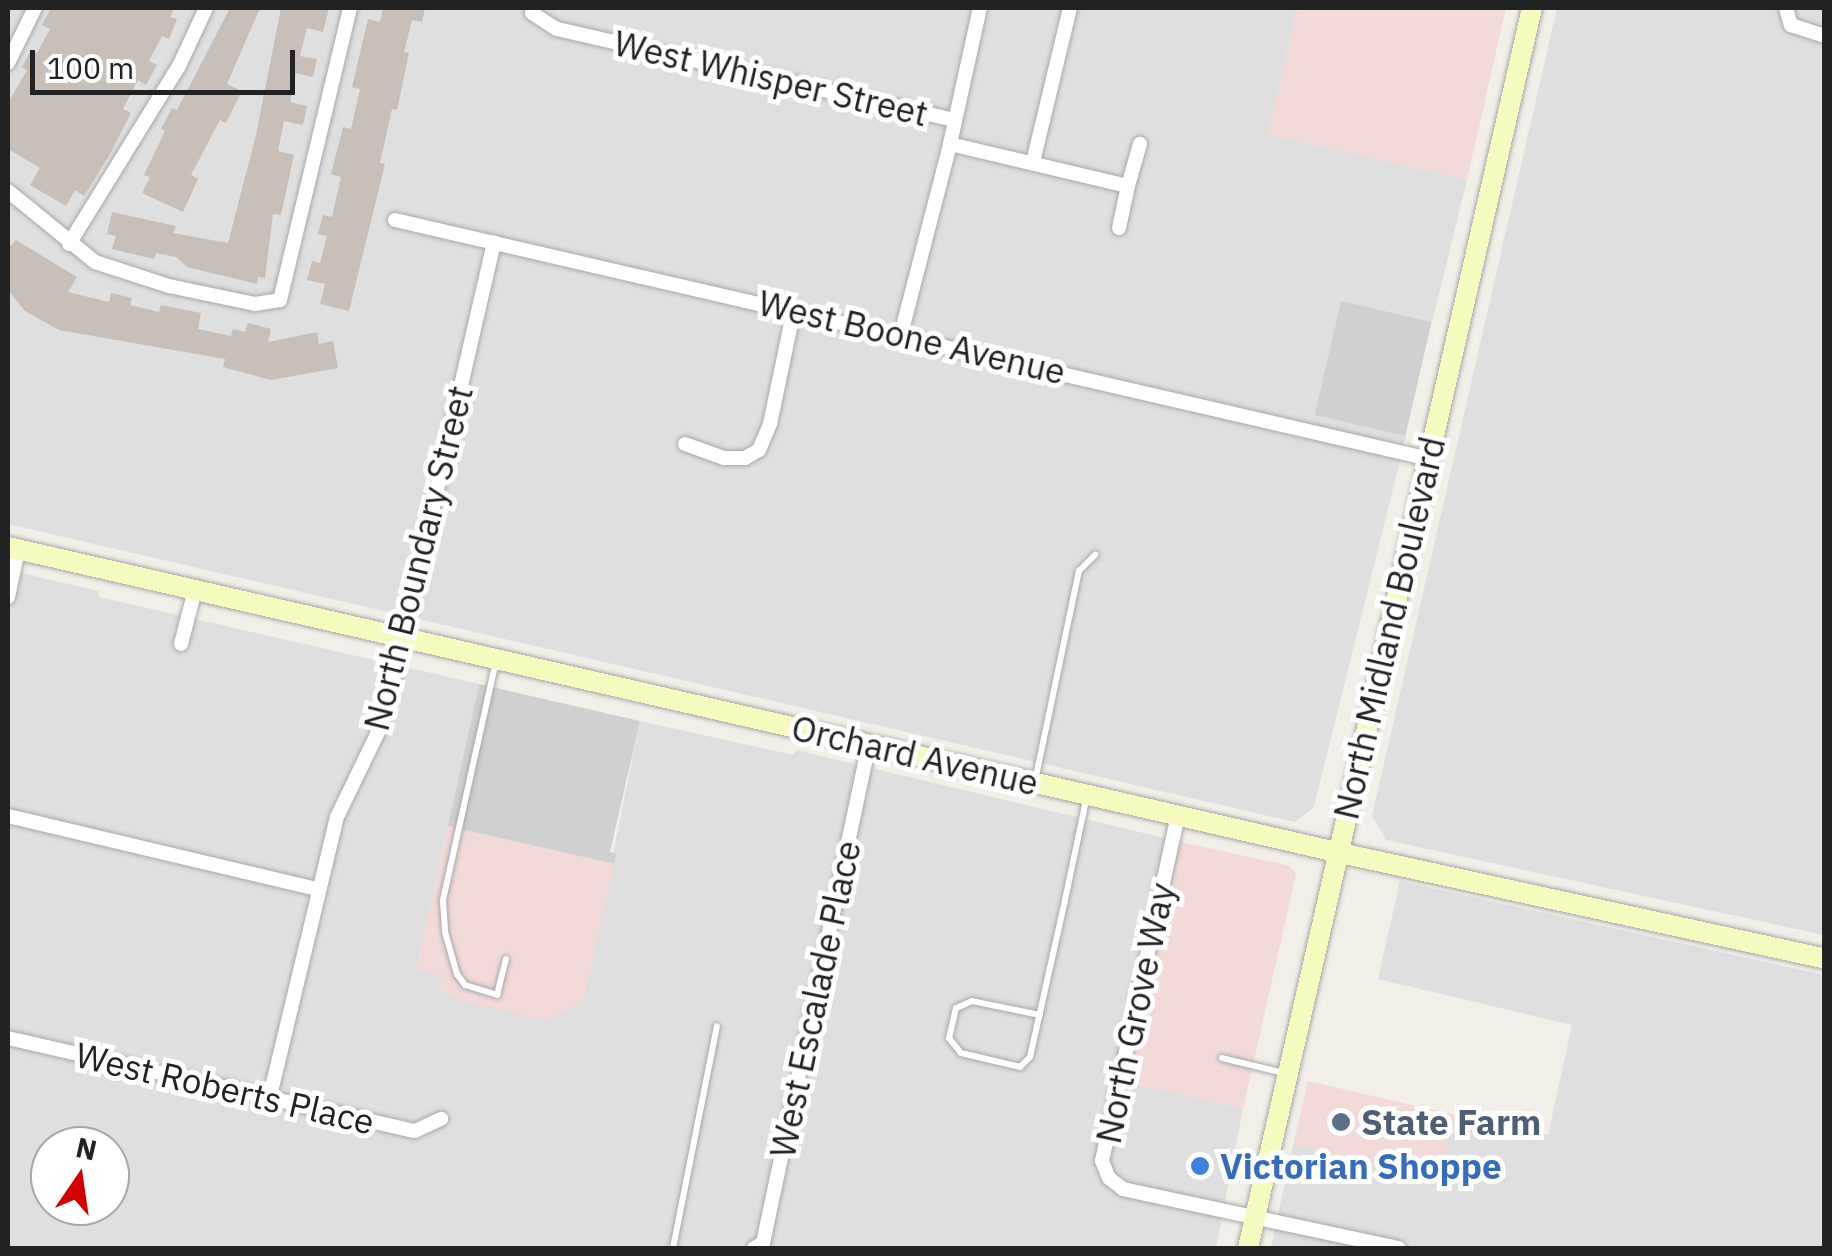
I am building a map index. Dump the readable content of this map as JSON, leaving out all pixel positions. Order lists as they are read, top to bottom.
{
  "streets": {
    "street": [
      "West Whisper Street",
      "West Boone Avenue",
      "North Boundary Street",
      "North Midland Boulevard",
      "Orchard Avenue",
      "West Escalade Place",
      "North Grove Way",
      "West Roberts Place"
    ]
  },
  "crossings": [
    ["West Boone Avenue", "North Boundary Street"],
    ["West Boone Avenue", "North Midland Boulevard"],
    ["North Boundary Street", "Orchard Avenue"],
    ["North Boundary Street", "West Roberts Place"],
    ["North Midland Boulevard", "Orchard Avenue"],
    ["North Midland Boulevard", "North Grove Way"],
    ["Orchard Avenue", "West Escalade Place"],
    ["Orchard Avenue", "North Grove Way"]
  ],
  "places": ["State Farm", "Victorian Shoppe"],
  "scale_bar": "100 m",
  "north": "top"
}
